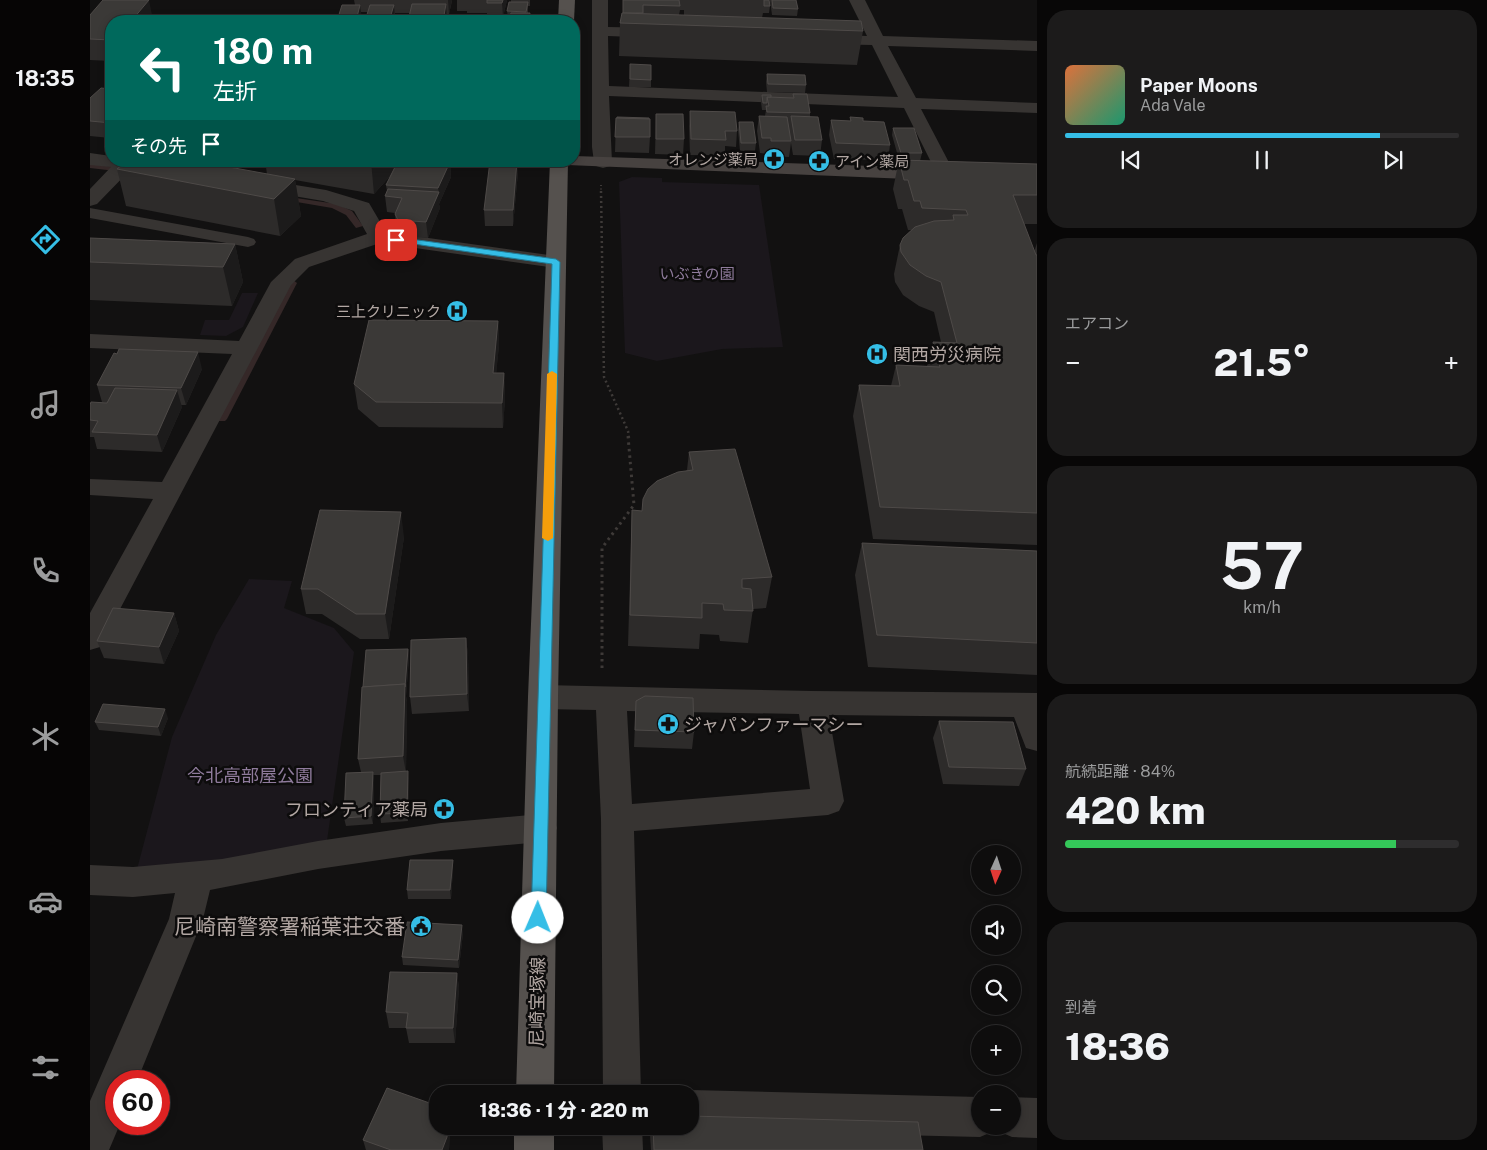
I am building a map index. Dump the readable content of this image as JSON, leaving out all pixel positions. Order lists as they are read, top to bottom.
{
  "streets": {
    "main road": ["尼崎宝塚線"]
  },
  "parks": ["いぶきの園", "今北高部屋公園"],
  "places": {
    "pharmacy": [
      "オレンジ薬局",
      "アイン薬局",
      "ジャパンファーマシー",
      "フロンティア薬局"
    ],
    "hospital": ["三上クリニック", "関西労災病院"],
    "public building": ["尼崎南警察署稲葉荘交番"]
  },
  "north": "bottom",
  "page": {
    "tabs": "18:35",
    "turn": ["180 m", "左折"],
    "song": ["Paper Moons", "Ada Vale"],
    "then": "その先",
    "tile": [
      "エアコン",
      ["57", "km/h"],
      ["航続距離 · 84%", "420 km"],
      ["到着", "18:36"]
    ],
    "heat": ["−", "21.5°", "+"],
    "map_buttons": ["+", "−"],
    "limit": "60",
    "trip": "18:36 · 1 分 · 220 m"
  }
}
